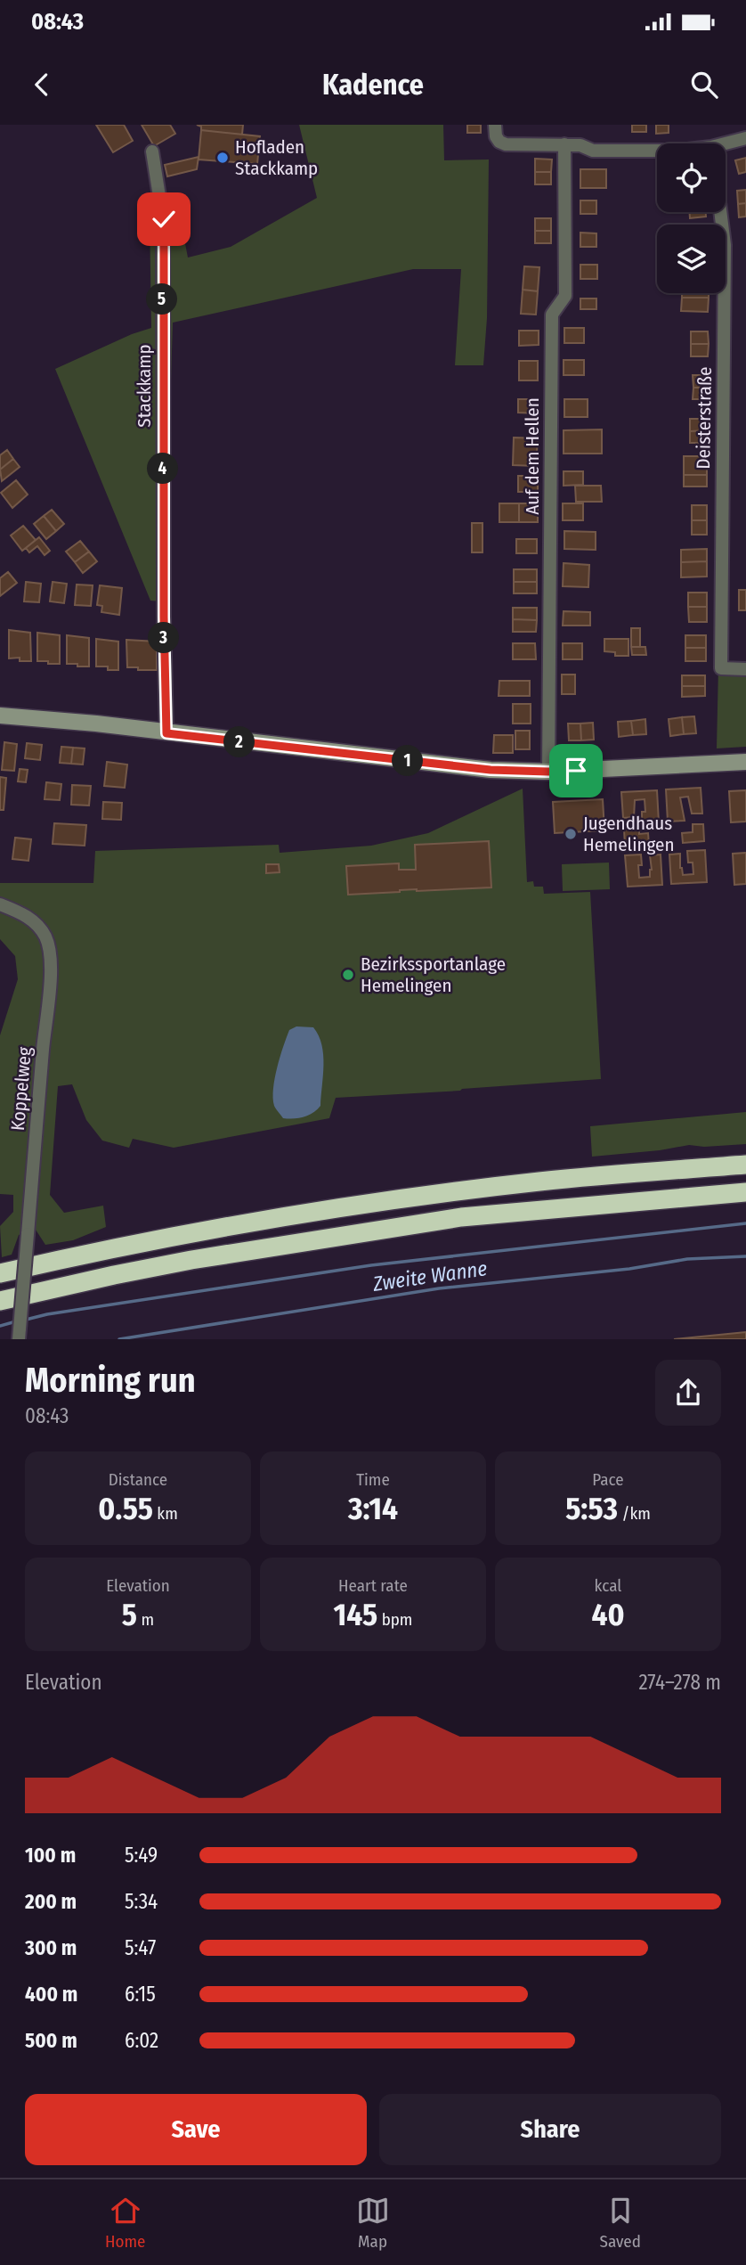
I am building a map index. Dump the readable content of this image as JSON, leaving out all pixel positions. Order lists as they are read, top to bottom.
{
  "streets": {
    "street": [
      "Stackkamp",
      "Deisterstraße",
      "Auf dem Hellen",
      "Koppelweg"
    ]
  },
  "water": ["Zweite Wanne"],
  "places": ["Hofladen Stackkamp", "Jugendhaus Hemelingen", "Bezirkssportanlage Hemelingen"],
  "page": {
    "status": "08:43",
    "header": "Kadence",
    "pins": [
      "5",
      "4",
      "3",
      "2",
      "1"
    ],
    "heading": ["Morning run", "08:43"],
    "stats": [
      ["Distance", "0.55 km"],
      ["Time", "3:14"],
      ["Pace", "5:53 /km"],
      ["Elevation", "5 m"],
      ["Heart rate", "145 bpm"],
      ["kcal", "40"]
    ],
    "chart": ["Elevation", "274–278 m"],
    "list": [
      {
        "name": "100 m",
        "note": "5:49"
      },
      {
        "name": "200 m",
        "note": "5:34"
      },
      {
        "name": "300 m",
        "note": "5:47"
      },
      {
        "name": "400 m",
        "note": "6:15"
      },
      {
        "name": "500 m",
        "note": "6:02"
      }
    ],
    "buttons": ["Save", "Share"],
    "tabs": ["Home", "Map", "Saved"]
  }
}
